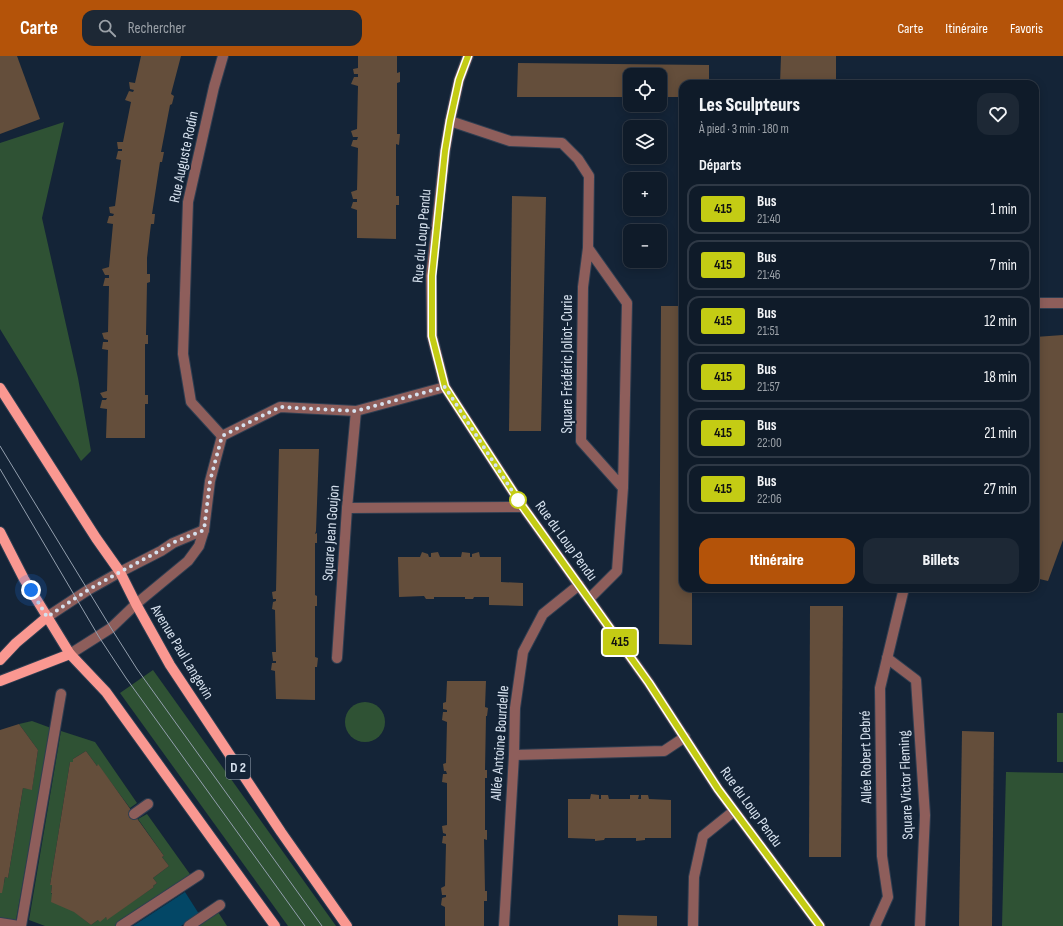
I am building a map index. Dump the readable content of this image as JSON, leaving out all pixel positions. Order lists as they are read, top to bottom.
{
  "streets": {
    "main road": ["Avenue Paul Langevin", "D 2"],
    "street": [
      "Rue Auguste Rodin",
      "Rue du Loup Pendu",
      "Square Frédéric Joliot-Curie",
      "Square Jean Goujon",
      "Allée Antoine Bourdelle",
      "Allée Robert Debré",
      "Square Victor Fleming"
    ]
  },
  "crossings": [
    ["Rue du Loup Pendu", "Square Frédéric Joliot-Curie"],
    ["Rue du Loup Pendu", "Allée Antoine Bourdelle"],
    ["Allée Robert Debré", "Square Victor Fleming"]
  ],
  "lines": ["bus line 415"],
  "page": {
    "header": "Carte",
    "search": "Rechercher",
    "nav": ["Carte", "Itinéraire", "Favoris"],
    "on_map": "415",
    "map_buttons": ["+", "−"],
    "heading": [
      ["Les Sculpteurs", "À pied · 3 min · 180 m"],
      "Départs"
    ],
    "list": [
      {
        "mark": "415",
        "name": "Bus",
        "note": "21:40",
        "value": "1 min"
      },
      {
        "mark": "415",
        "name": "Bus",
        "note": "21:46",
        "value": "7 min"
      },
      {
        "mark": "415",
        "name": "Bus",
        "note": "21:51",
        "value": "12 min"
      },
      {
        "mark": "415",
        "name": "Bus",
        "note": "21:57",
        "value": "18 min"
      },
      {
        "mark": "415",
        "name": "Bus",
        "note": "22:00",
        "value": "21 min"
      },
      {
        "mark": "415",
        "name": "Bus",
        "note": "22:06",
        "value": "27 min"
      }
    ],
    "buttons": ["Itinéraire", "Billets"]
  }
}
